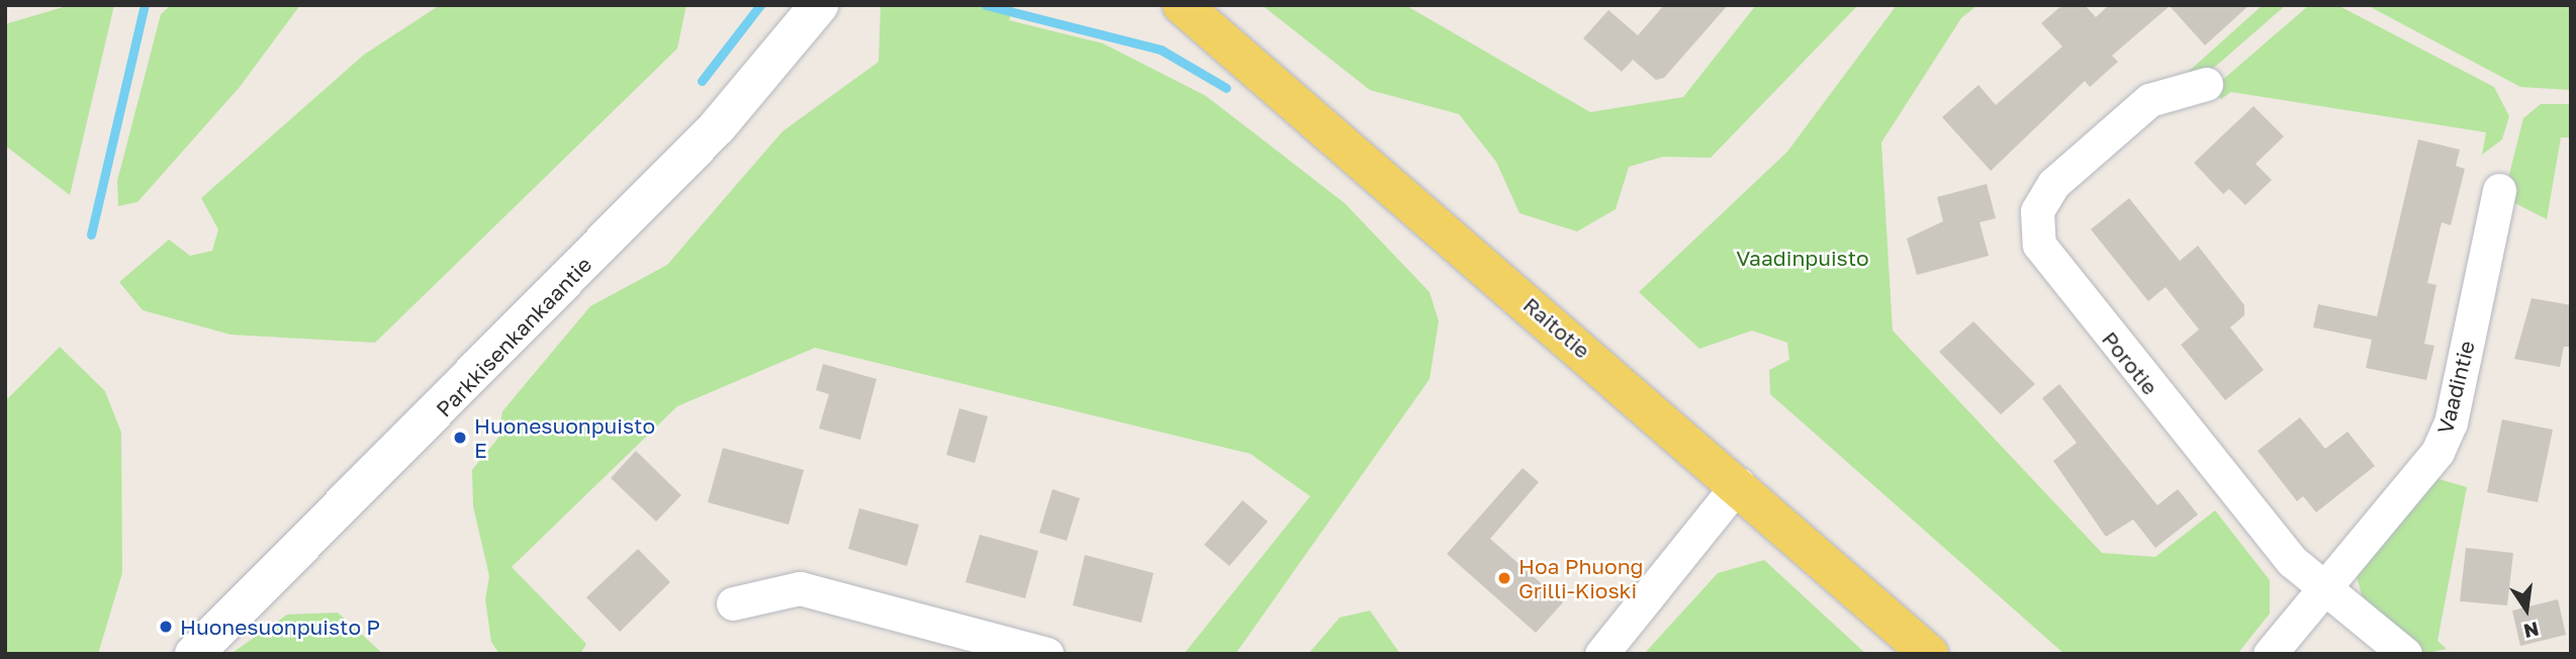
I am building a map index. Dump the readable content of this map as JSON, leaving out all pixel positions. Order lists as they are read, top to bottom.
{
  "streets": {
    "main road": ["Raitotie"],
    "street": ["Parkkisenkankaantie", "Porotie", "Vaadintie"]
  },
  "crossings": [
    ["Porotie", "Vaadintie"]
  ],
  "parks": ["Vaadinpuisto"],
  "places": ["Huonesuonpuisto E", "Hoa Phuong Grilli-Kioski", "Huonesuonpuisto P"],
  "north": "bottom"
}
